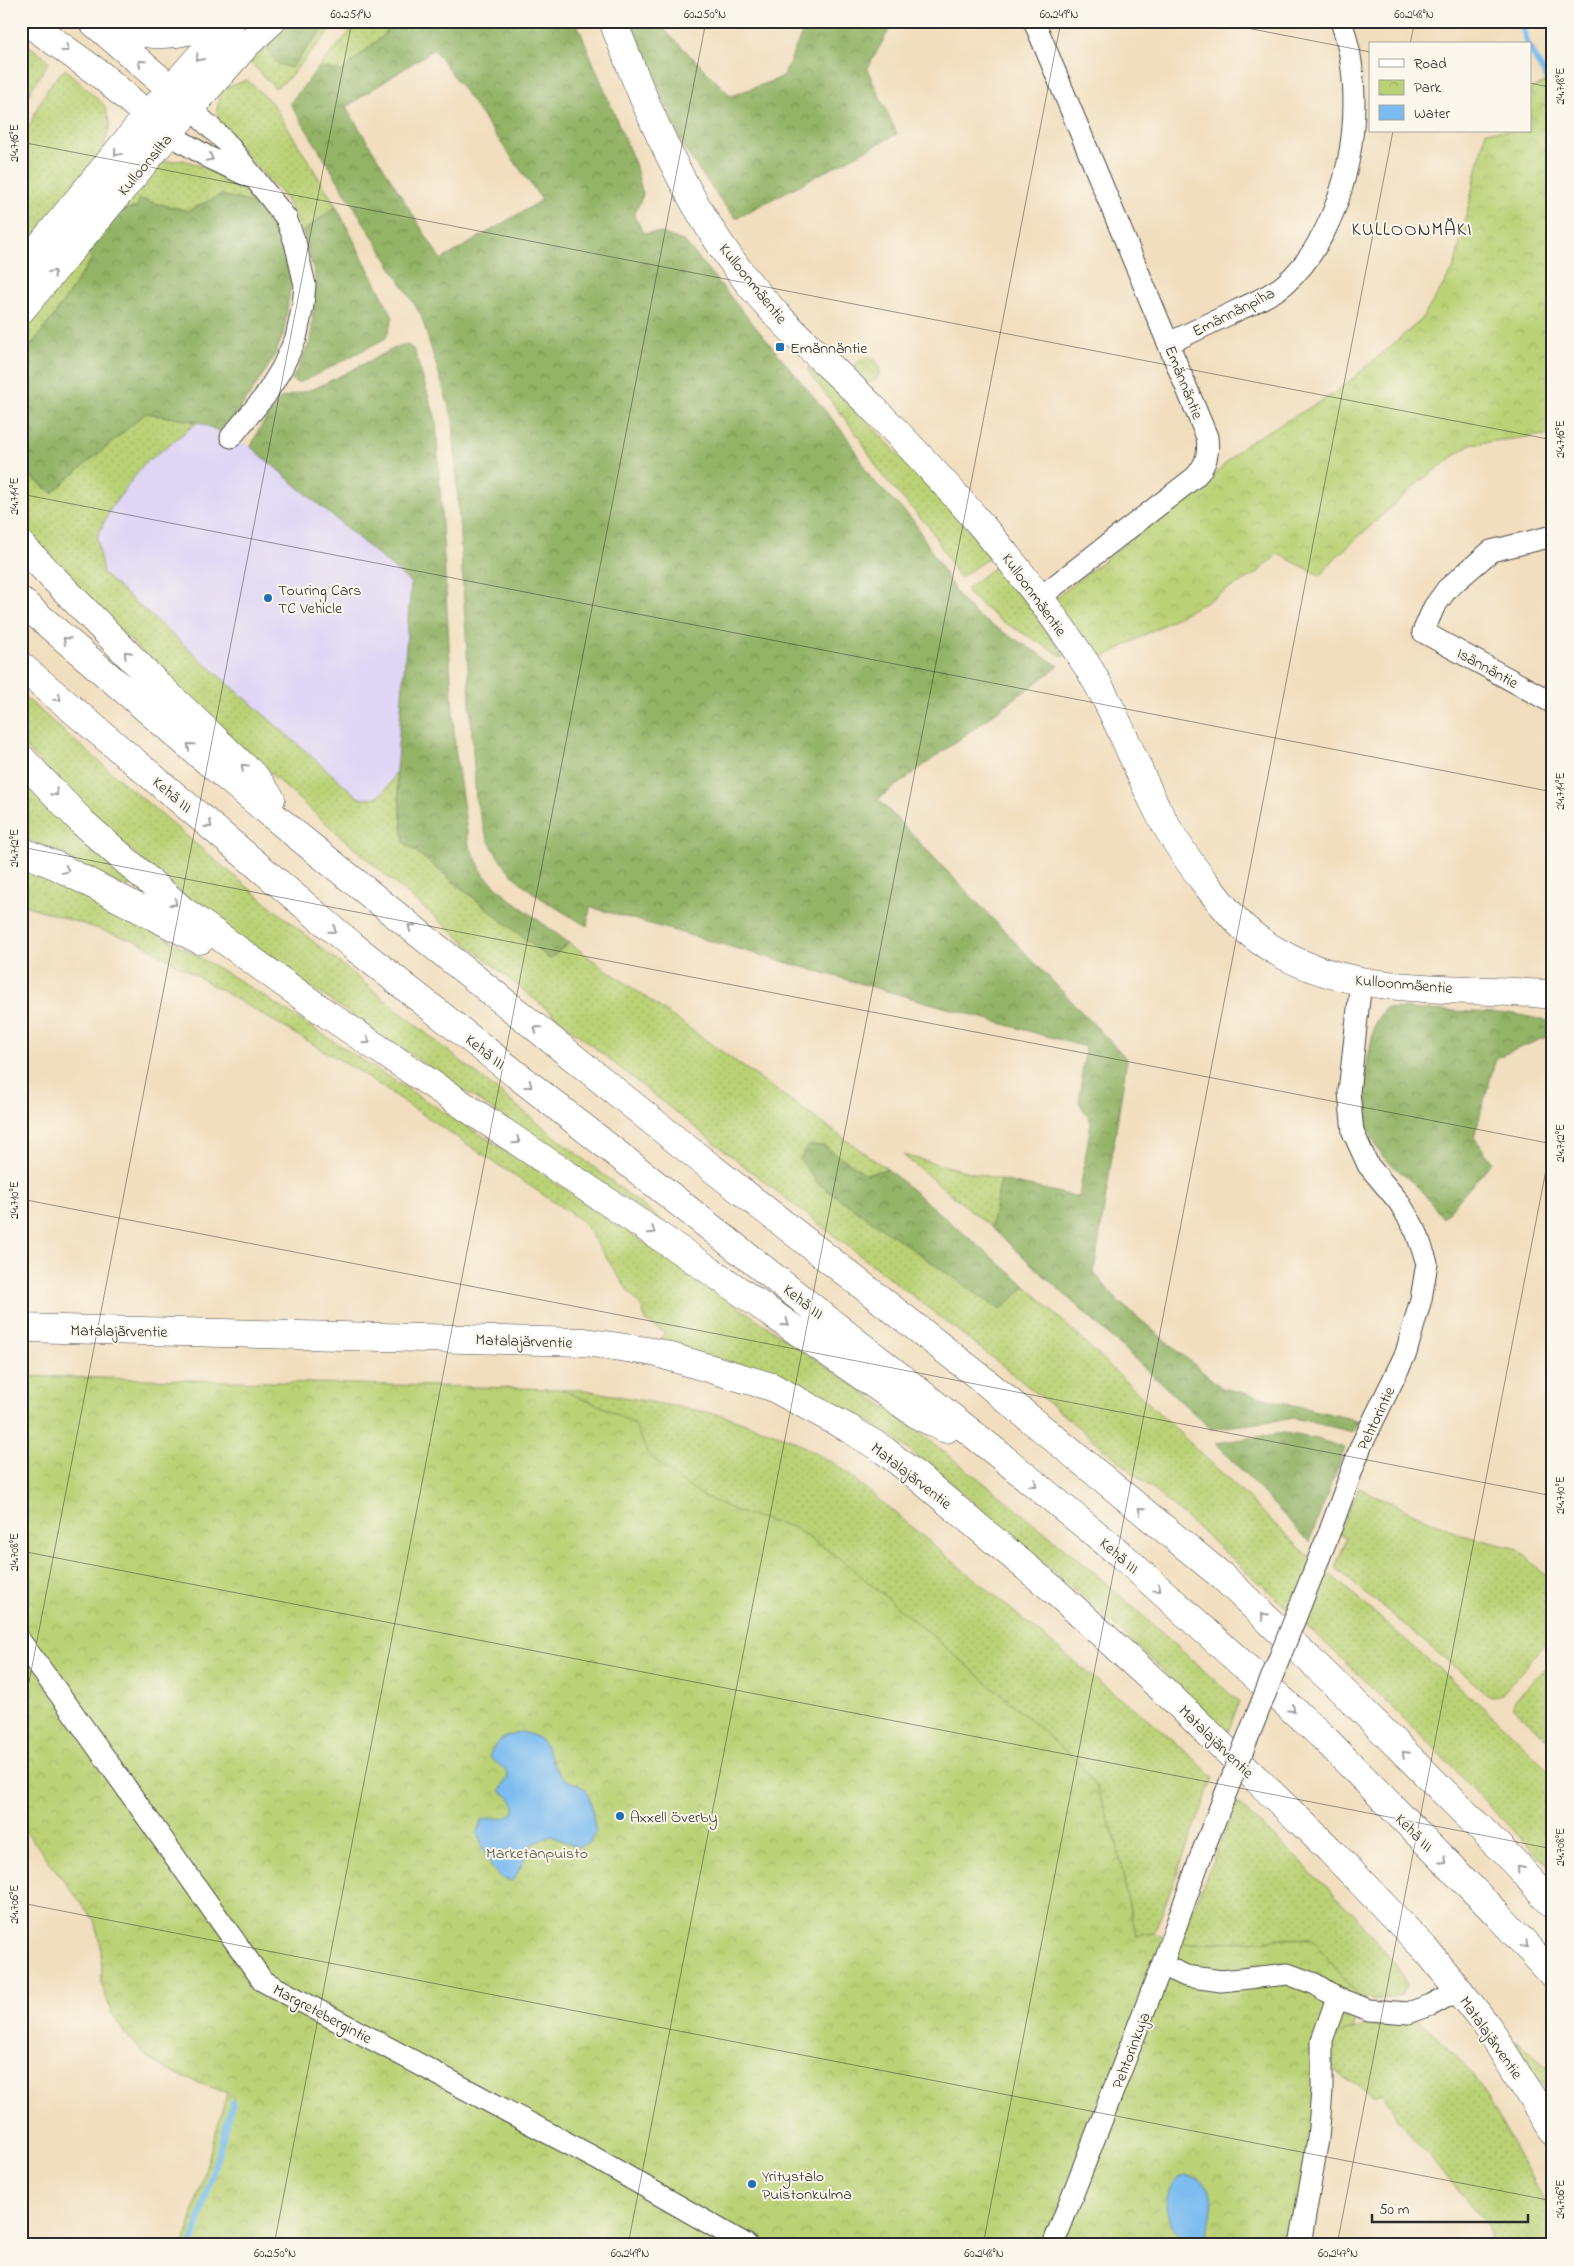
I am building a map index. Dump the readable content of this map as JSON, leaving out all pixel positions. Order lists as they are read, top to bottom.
{
  "streets": {
    "main road": [
      "Kulloonsilta",
      "Kulloonmäentie",
      "Kehä III",
      "Matalajärventie"
    ],
    "street": [
      "Emännänpiha",
      "Emännäntie",
      "Isännäntie",
      "Pehtorintie",
      "Margretebergintie",
      "Pehtorinkuja"
    ]
  },
  "crossings": [
    ["Kulloonmäentie", "Emännäntie"],
    ["Kulloonmäentie", "Pehtorintie"],
    ["Emännänpiha", "Emännäntie"],
    ["Pehtorintie", "Pehtorinkuja"]
  ],
  "districts": ["KULLOONMÄKI"],
  "parks": ["Marketanpuisto"],
  "places": {
    "transit": ["Emännäntie"],
    "other": ["Touring Cars TC Vehicle", "Axxell Överby", "Yritystalo Puistonkulma"]
  },
  "legend": ["Road", "Park", "Water"],
  "scale_bar": "50 m",
  "coordinates": [
    "60.251°N",
    "60.250°N",
    "60.249°N",
    "60.248°N",
    "24.718°E",
    "24.716°E",
    "24.714°E",
    "24.712°E",
    "24.710°E",
    "24.708°E",
    "24.706°E",
    "60.247°N"
  ]
}
